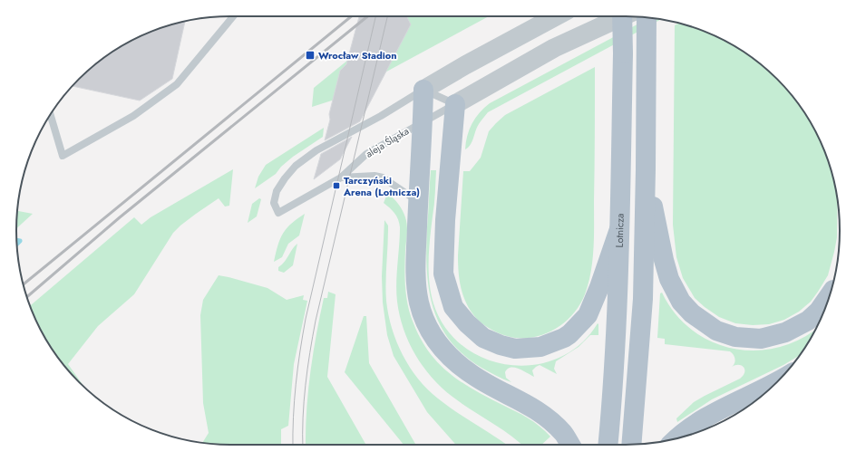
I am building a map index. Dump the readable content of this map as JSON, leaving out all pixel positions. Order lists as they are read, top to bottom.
{
  "streets": {
    "main road": ["Lotnicza"],
    "street": ["aleja Śląska"]
  },
  "places": {
    "transit": ["Wrocław Stadion", "Tarczyński Arena (Lotnicza)"]
  }
}
